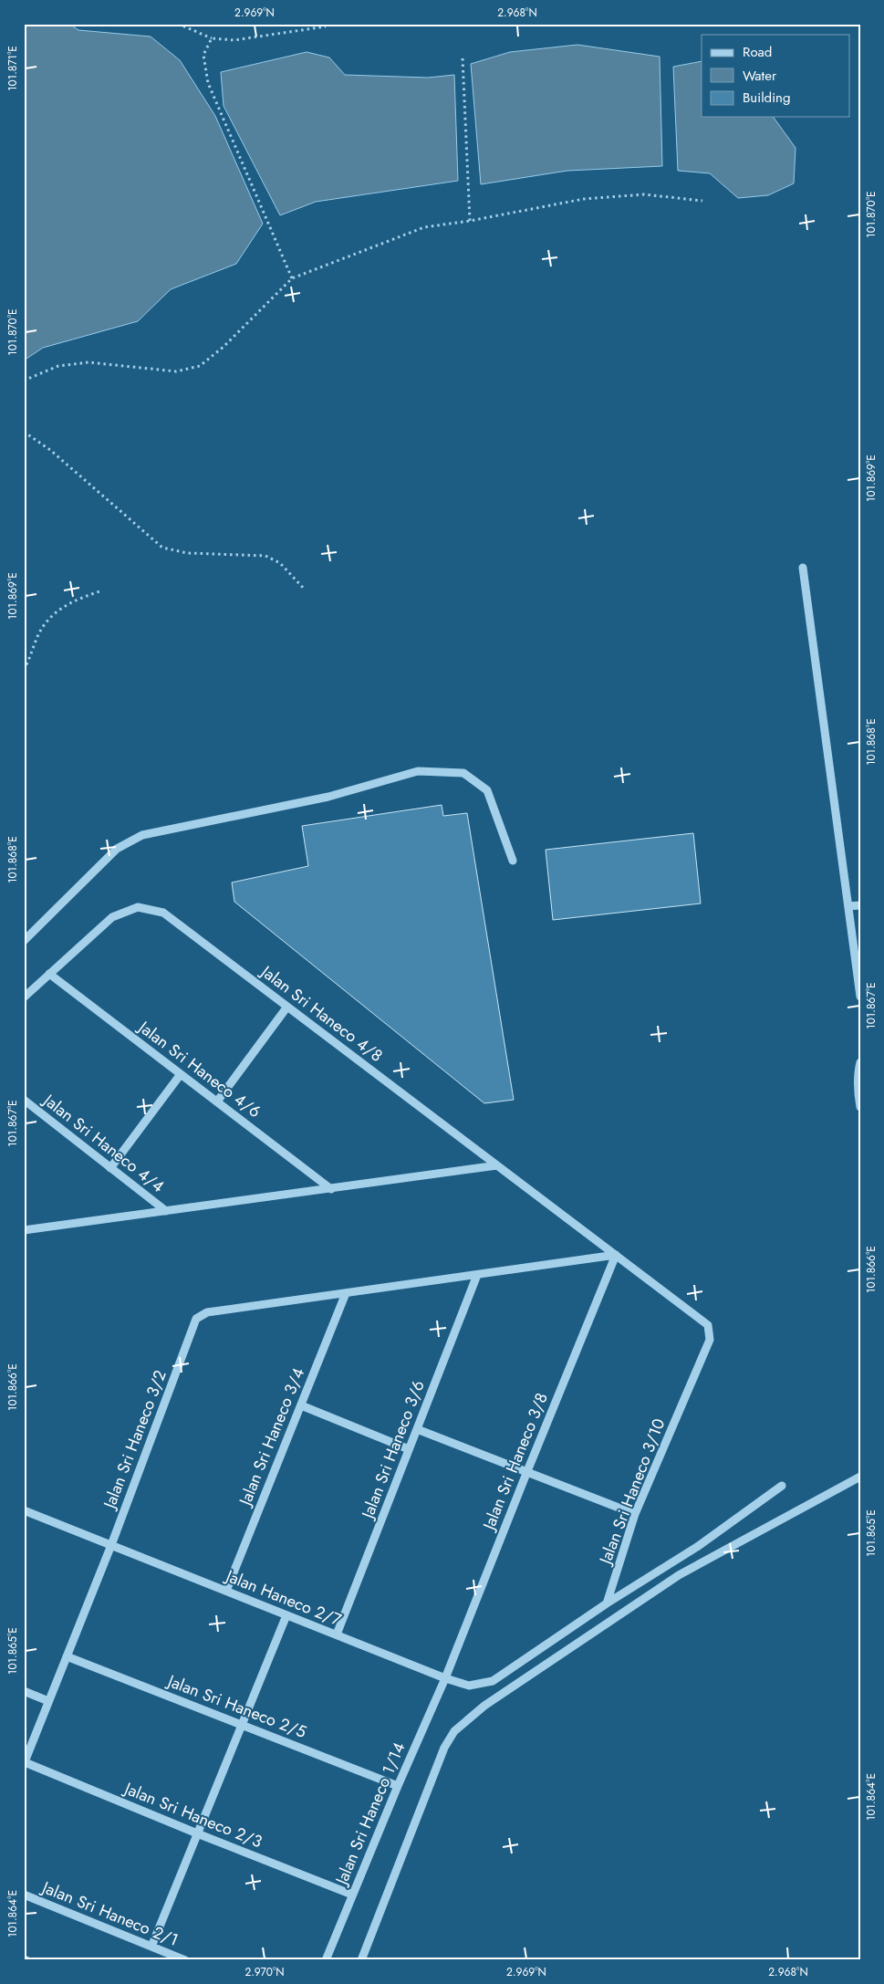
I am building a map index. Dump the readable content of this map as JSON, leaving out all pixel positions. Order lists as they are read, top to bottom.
{
  "streets": {
    "street": [
      "Jalan Sri Haneco 4/8",
      "Jalan Sri Haneco 4/6",
      "Jalan Sri Haneco 4/4",
      "Jalan Sri Haneco 3/4",
      "Jalan Sri Haneco 3/2",
      "Jalan Sri Haneco 3/6",
      "Jalan Sri Haneco 3/8",
      "Jalan Sri Haneco 3/10",
      "Jalan Haneco 2/7",
      "Jalan Sri Haneco 2/5",
      "Jalan Sri Haneco 1/14",
      "Jalan Sri Haneco 2/3",
      "Jalan Sri Haneco 2/1"
    ]
  },
  "crossings": [
    ["Jalan Sri Haneco 4/8", "Jalan Sri Haneco 4/6"],
    ["Jalan Sri Haneco 4/8", "Jalan Sri Haneco 3/8"],
    ["Jalan Sri Haneco 4/8", "Jalan Sri Haneco 3/10"],
    ["Jalan Sri Haneco 3/4", "Jalan Sri Haneco 3/2"],
    ["Jalan Sri Haneco 3/4", "Jalan Haneco 2/7"],
    ["Jalan Sri Haneco 3/2", "Jalan Haneco 2/7"],
    ["Jalan Sri Haneco 3/2", "Jalan Sri Haneco 2/5"],
    ["Jalan Sri Haneco 3/2", "Jalan Sri Haneco 2/3"],
    ["Jalan Sri Haneco 3/6", "Jalan Haneco 2/7"],
    ["Jalan Sri Haneco 3/8", "Jalan Sri Haneco 3/10"],
    ["Jalan Sri Haneco 3/8", "Jalan Haneco 2/7"],
    ["Jalan Sri Haneco 3/8", "Jalan Sri Haneco 1/14"],
    ["Jalan Haneco 2/7", "Jalan Sri Haneco 1/14"],
    ["Jalan Sri Haneco 2/5", "Jalan Sri Haneco 1/14"],
    ["Jalan Sri Haneco 1/14", "Jalan Sri Haneco 2/3"]
  ],
  "legend": ["Road", "Water", "Building"],
  "coordinates": [
    "2.969°N",
    "2.968°N",
    "101.871°E",
    "101.870°E",
    "101.869°E",
    "101.868°E",
    "101.867°E",
    "101.866°E",
    "101.865°E",
    "101.864°E",
    "2.970°N"
  ]
}
